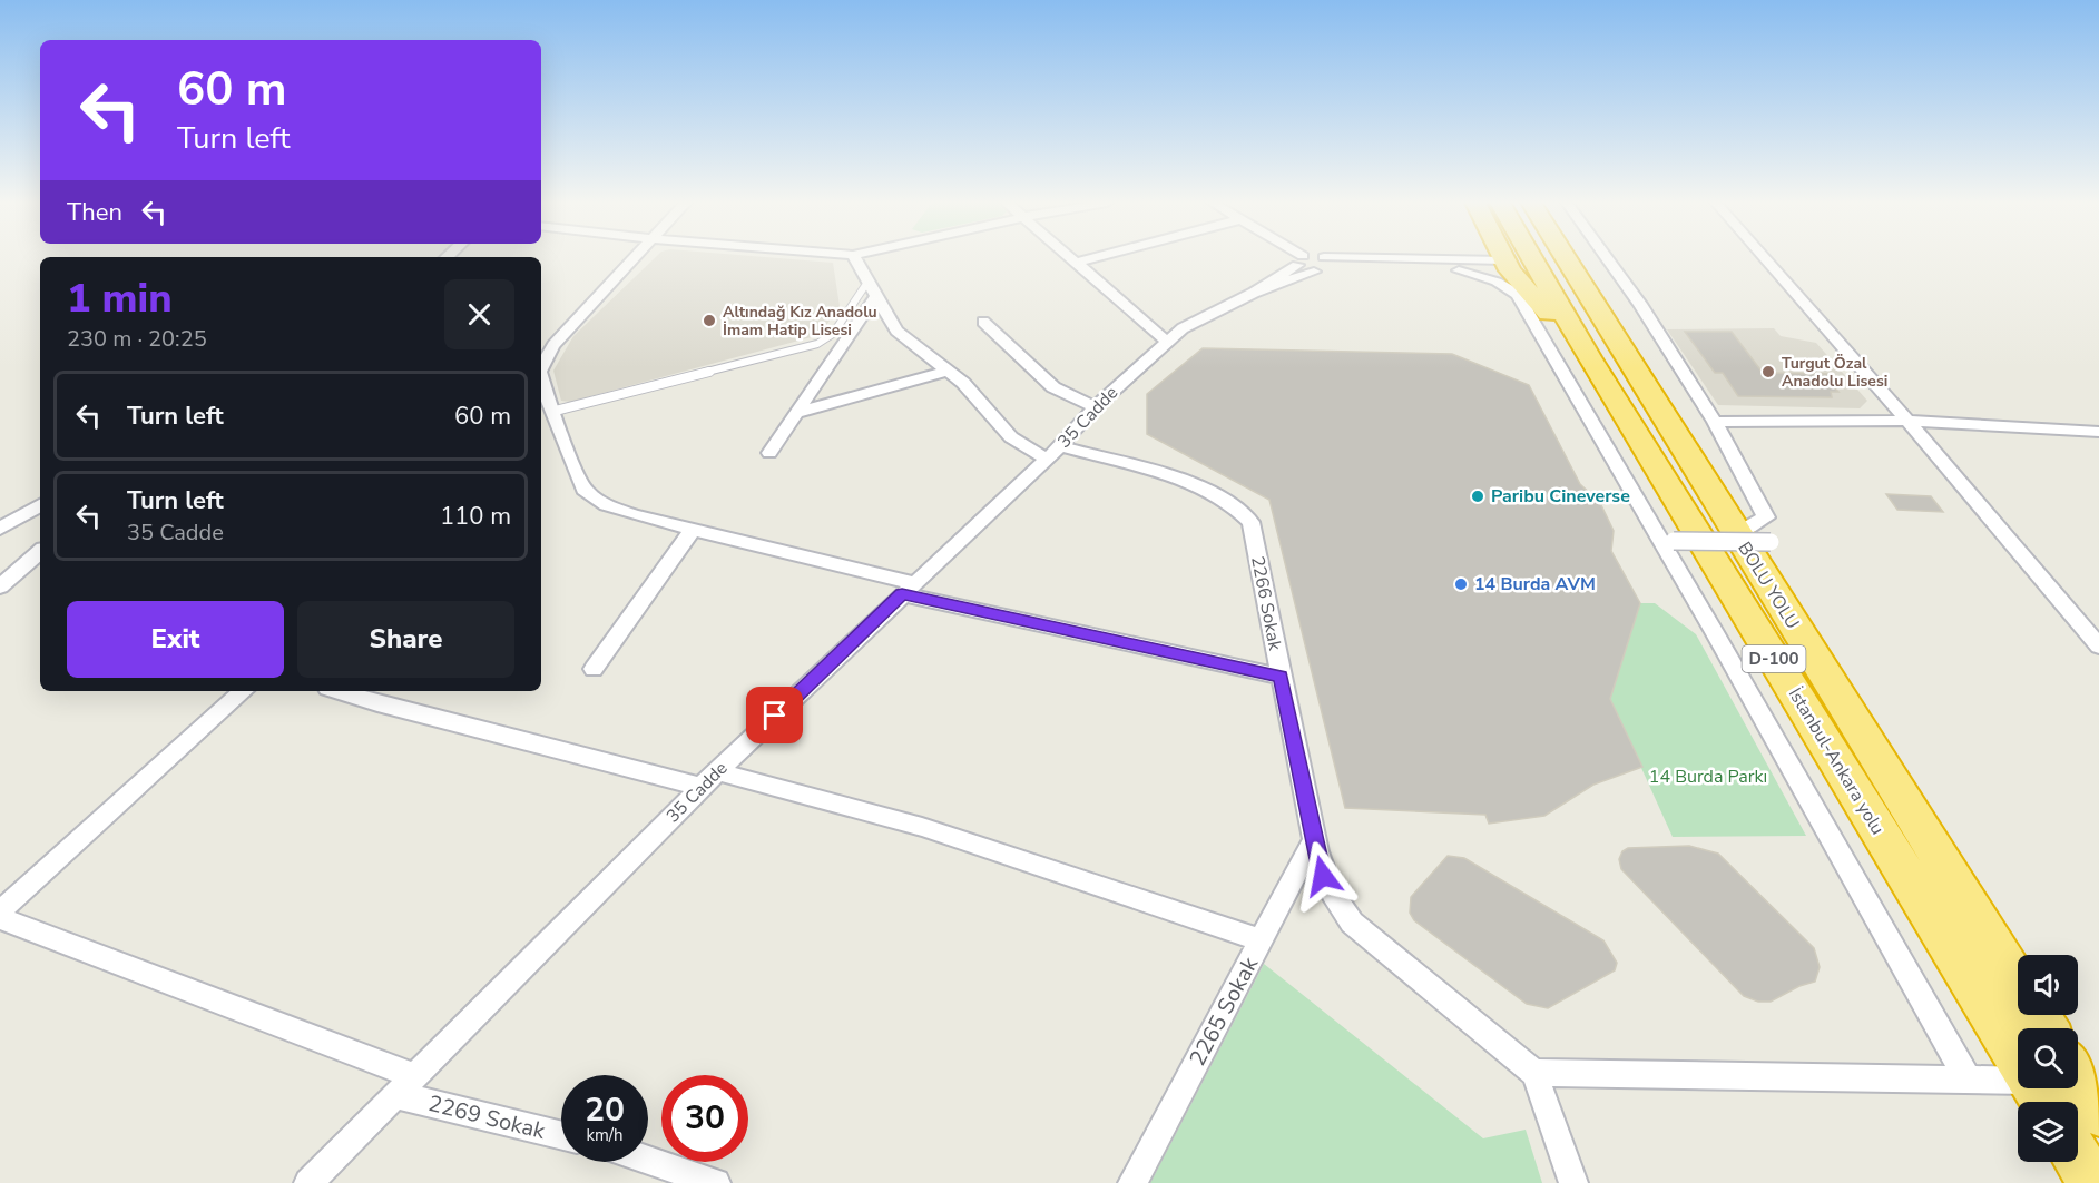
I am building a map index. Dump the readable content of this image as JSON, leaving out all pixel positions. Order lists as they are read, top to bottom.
{
  "streets": {
    "highway": ["BOLU YOLU", "D-100", "İstanbul-Ankara yolu"],
    "street": [
      "35 Cadde",
      "2266 Sokak",
      "2265 Sokak",
      "2269 Sokak"
    ]
  },
  "crossings": [
    ["35 Cadde", "2266 Sokak"],
    ["35 Cadde", "2269 Sokak"],
    ["2266 Sokak", "2265 Sokak"]
  ],
  "parks": ["14 Burda Parkı"],
  "places": [
    "Altındağ Kız Anadolu İmam Hatip Lisesi",
    "Turgut Özal Anadolu Lisesi",
    "Paribu Cineverse",
    "14 Burda AVM"
  ],
  "page": {
    "turn": ["60 m", "Turn left"],
    "then": "Then",
    "heading": ["1 min", "230 m · 20:25"],
    "list": [
      {
        "name": "Turn left",
        "value": "60 m"
      },
      {
        "name": "Turn left",
        "note": "35 Cadde",
        "value": "110 m"
      }
    ],
    "buttons": ["Exit", "Share"],
    "speed": "20 km/h",
    "limit": "30"
  }
}
